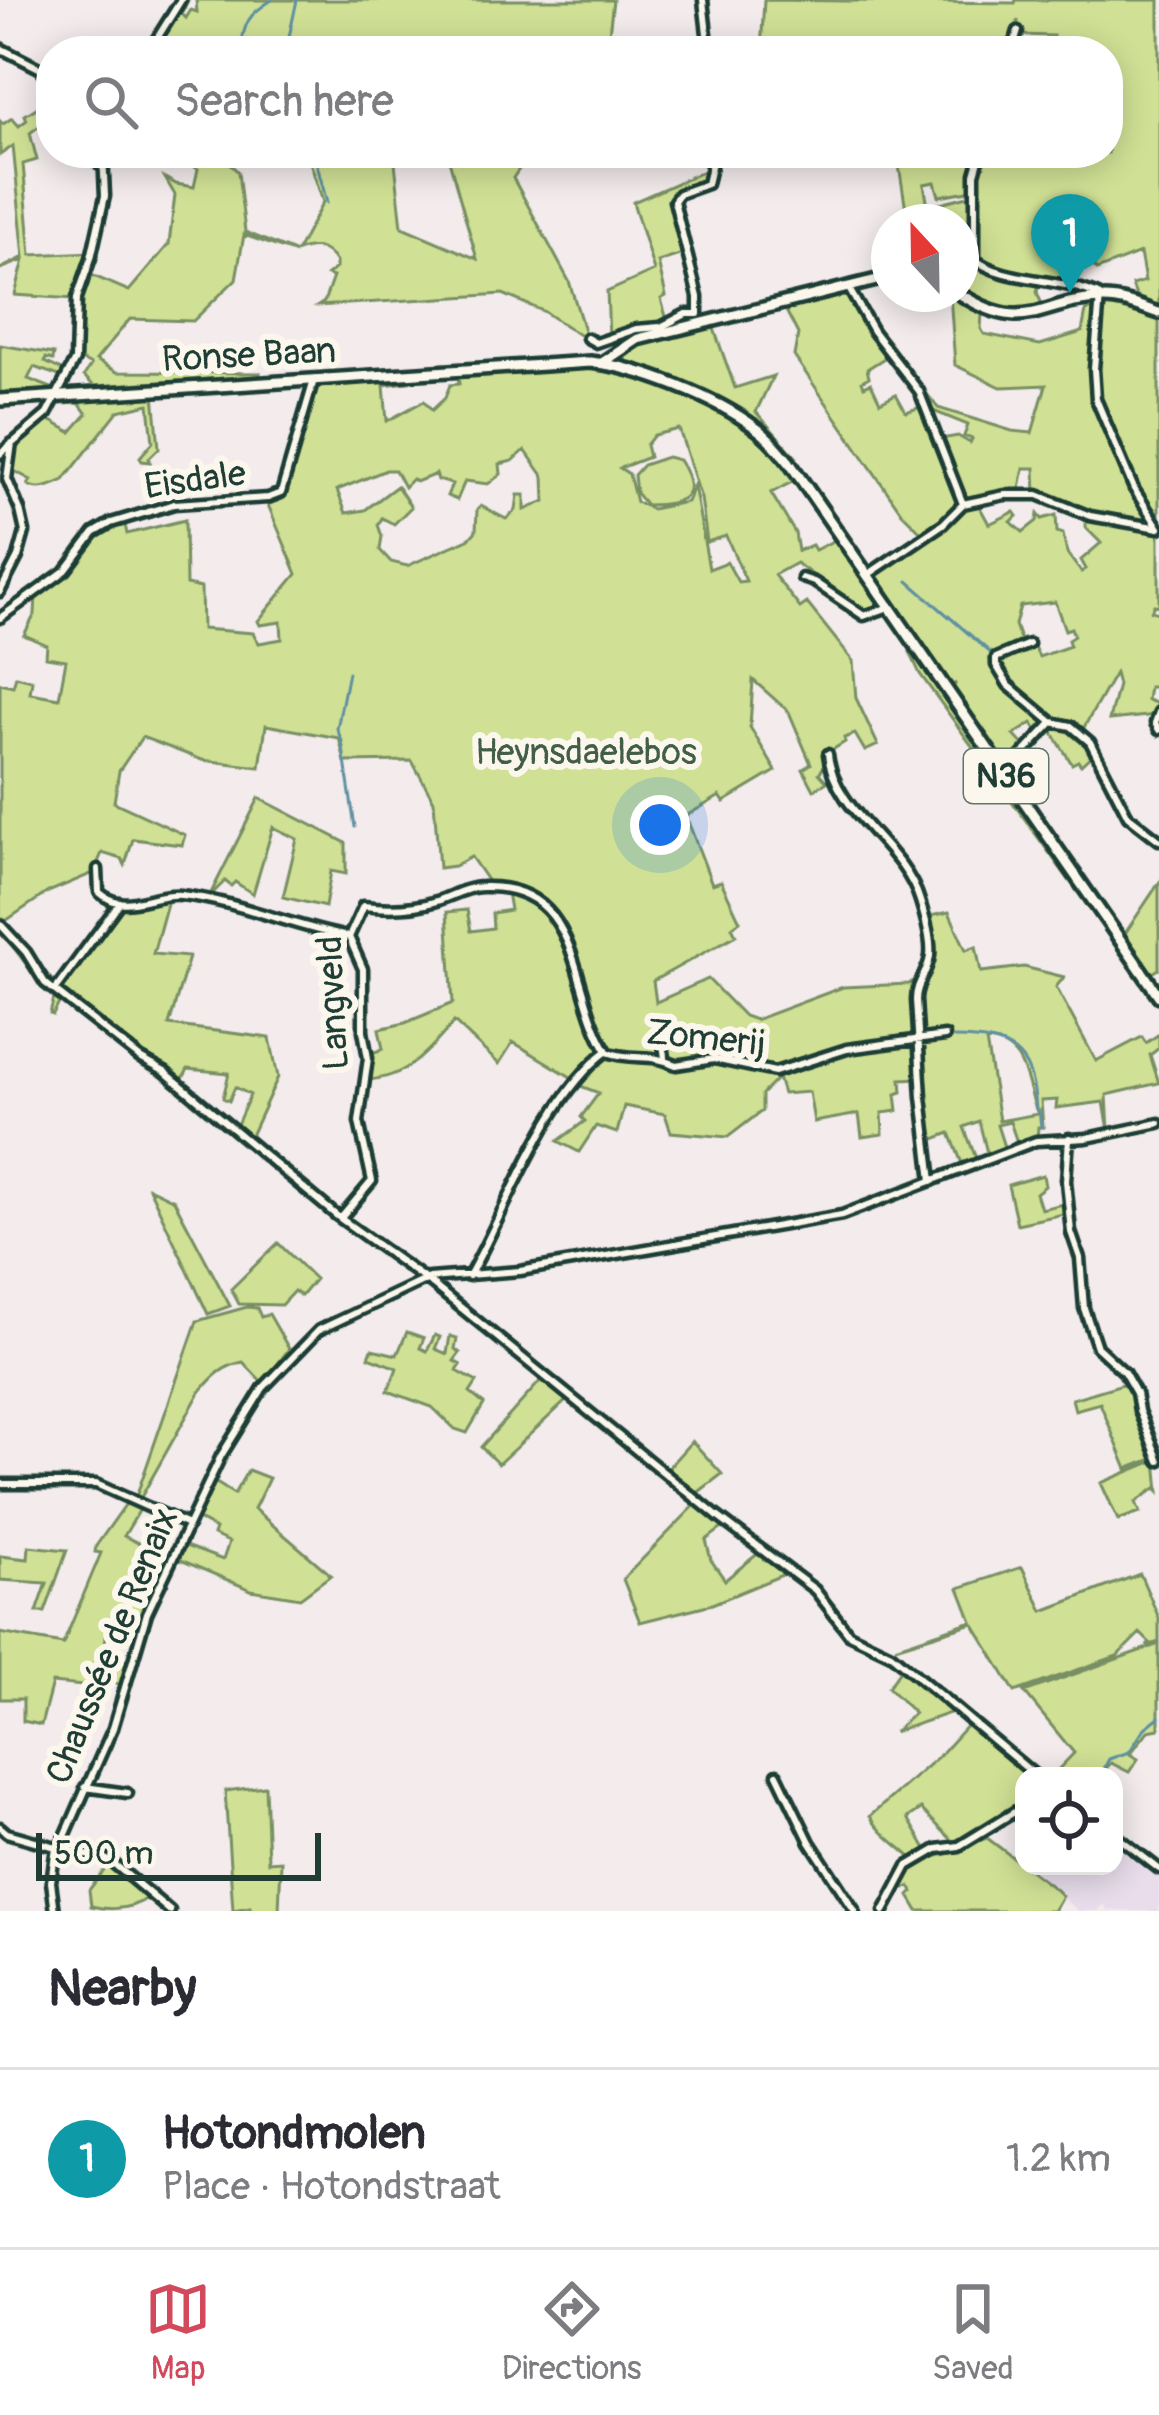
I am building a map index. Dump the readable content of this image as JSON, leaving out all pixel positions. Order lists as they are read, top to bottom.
{
  "streets": {
    "main road": ["Ronse Baan", "N36"],
    "street": [
      "Eisdale",
      "Langveld",
      "Zomerij",
      "Chaussée de Renaix"
    ]
  },
  "crossings": [
    ["Ronse Baan", "Eisdale"],
    ["Ronse Baan", "N36"],
    ["Langveld", "Zomerij"],
    ["Zomerij", "Chaussée de Renaix"]
  ],
  "parks": ["Heynsdaelebos"],
  "scale_bar": "500 m",
  "north": "top",
  "page": {
    "search": "Search here",
    "pins": "1",
    "scale": "500 m",
    "heading": "Nearby",
    "list": [
      {
        "mark": "1",
        "name": "Hotondmolen",
        "note": "Place · Hotondstraat",
        "value": "1.2 km"
      }
    ],
    "nav": ["Map", "Directions", "Saved"]
  }
}
